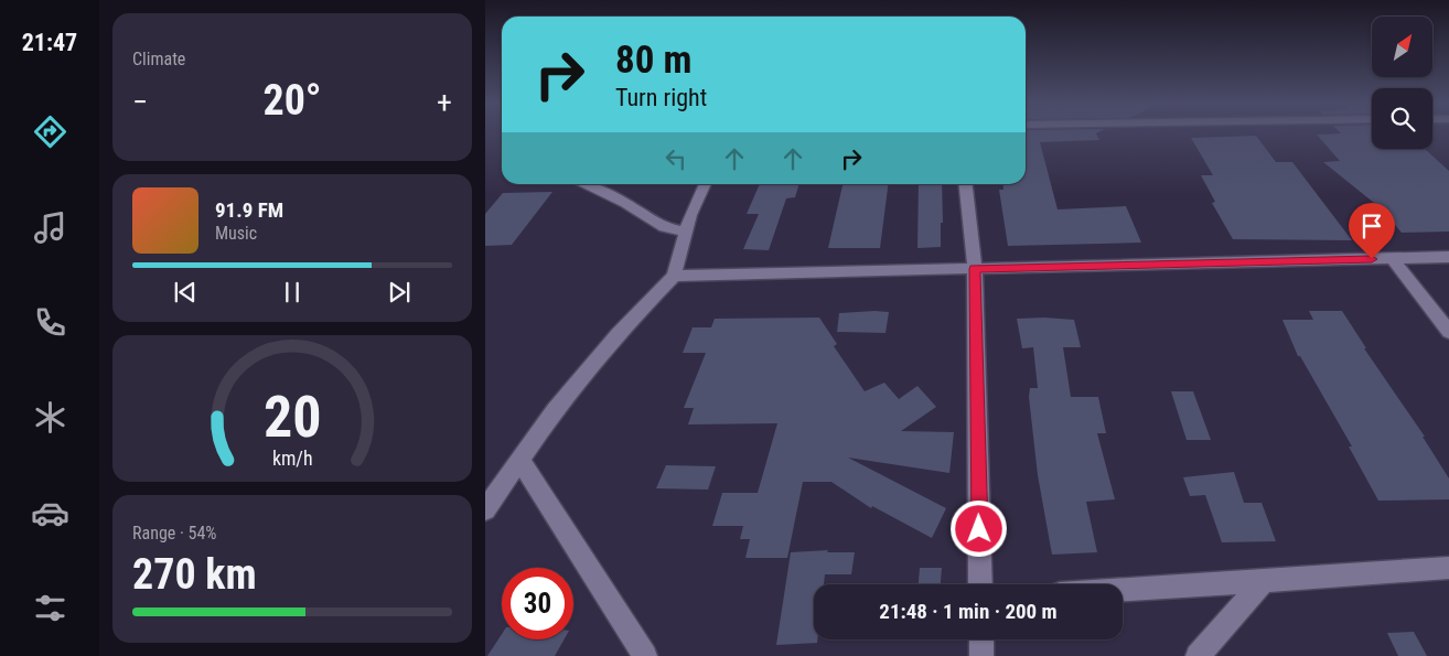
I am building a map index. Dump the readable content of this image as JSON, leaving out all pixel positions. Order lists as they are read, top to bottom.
{
  "north": "top right",
  "page": {
    "tabs": "21:47",
    "tile": [
      "Climate",
      ["Range · 54%", "270 km"]
    ],
    "turn": ["80 m", "Turn right"],
    "heat": ["−", "20°", "+"],
    "song": ["91.9 FM", "Music"],
    "limit": "30",
    "trip": "21:48 · 1 min · 200 m",
    "gauge": ["20", "km/h"]
  }
}
